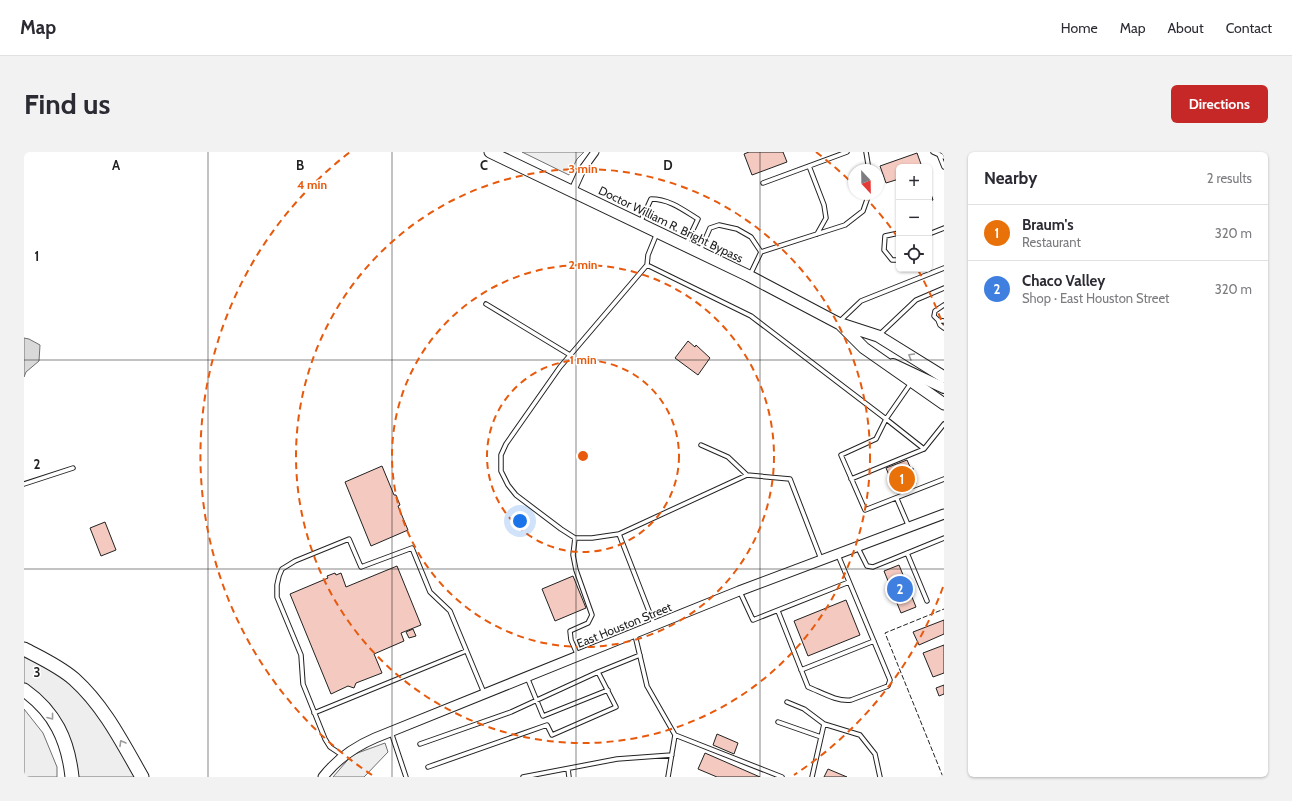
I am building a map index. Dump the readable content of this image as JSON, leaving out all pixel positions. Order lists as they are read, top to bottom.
{
  "streets": {
    "main road": ["Doctor William R. Bright Bypass"],
    "street": ["East Houston Street"]
  },
  "north": "bottom",
  "page": {
    "header": "Map",
    "nav": [
      "Home",
      "Map",
      "About",
      "Contact"
    ],
    "buttons": "Directions",
    "title": "Find us",
    "heading": ["Nearby", "2 results"],
    "map_buttons": ["+", "−"],
    "list": [
      {
        "mark": "1",
        "name": "Braum's",
        "note": "Restaurant",
        "value": "320 m"
      },
      {
        "mark": "2",
        "name": "Chaco Valley",
        "note": "Shop · East Houston Street",
        "value": "320 m"
      }
    ],
    "pins": ["1", "2"]
  },
  "grid": {
    "columns": [
      "A",
      "B",
      "C",
      "D"
    ],
    "rows": ["1", "2", "3"]
  },
  "rings": [
    "3 min",
    "4 min",
    "2 min",
    "1 min"
  ]
}
